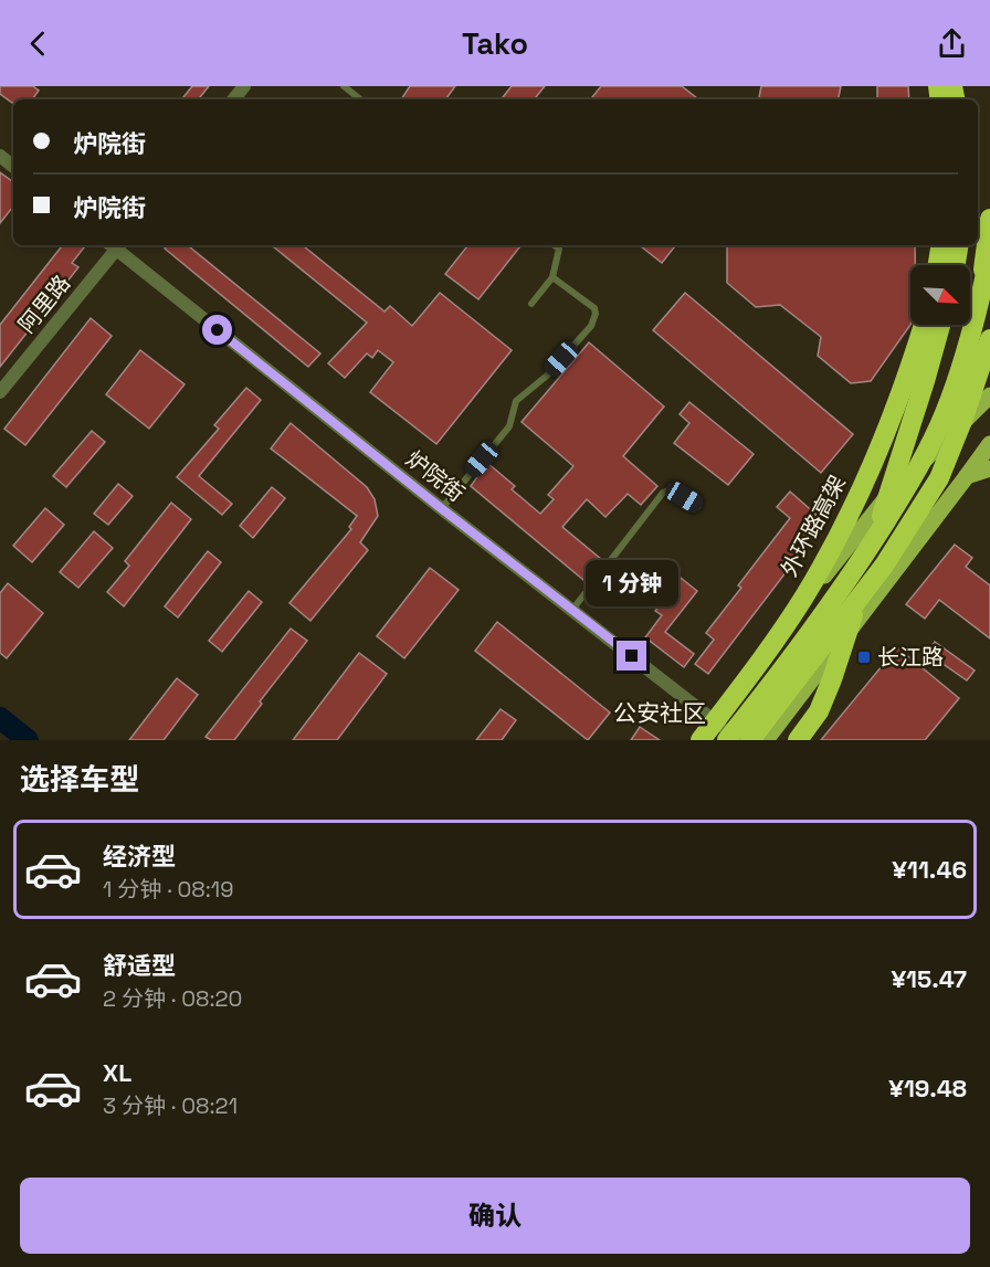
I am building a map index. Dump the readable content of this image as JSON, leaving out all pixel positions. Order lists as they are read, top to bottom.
{
  "streets": {
    "highway": ["外环路高架"],
    "street": ["阿里路", "炉院街"]
  },
  "districts": ["公安社区"],
  "places": {
    "transit": ["长江路"]
  },
  "north": "bottom right",
  "page": {
    "header": "Tako",
    "banner": ["炉院街", "炉院街"],
    "bubble": "1 分钟",
    "heading": "选择车型",
    "list": [
      {
        "name": "经济型",
        "note": "1 分钟 · 08:19",
        "value": "¥11.46"
      },
      {
        "name": "舒适型",
        "note": "2 分钟 · 08:20",
        "value": "¥15.47"
      },
      {
        "name": "XL",
        "note": "3 分钟 · 08:21",
        "value": "¥19.48"
      }
    ],
    "buttons": "确认"
  }
}
